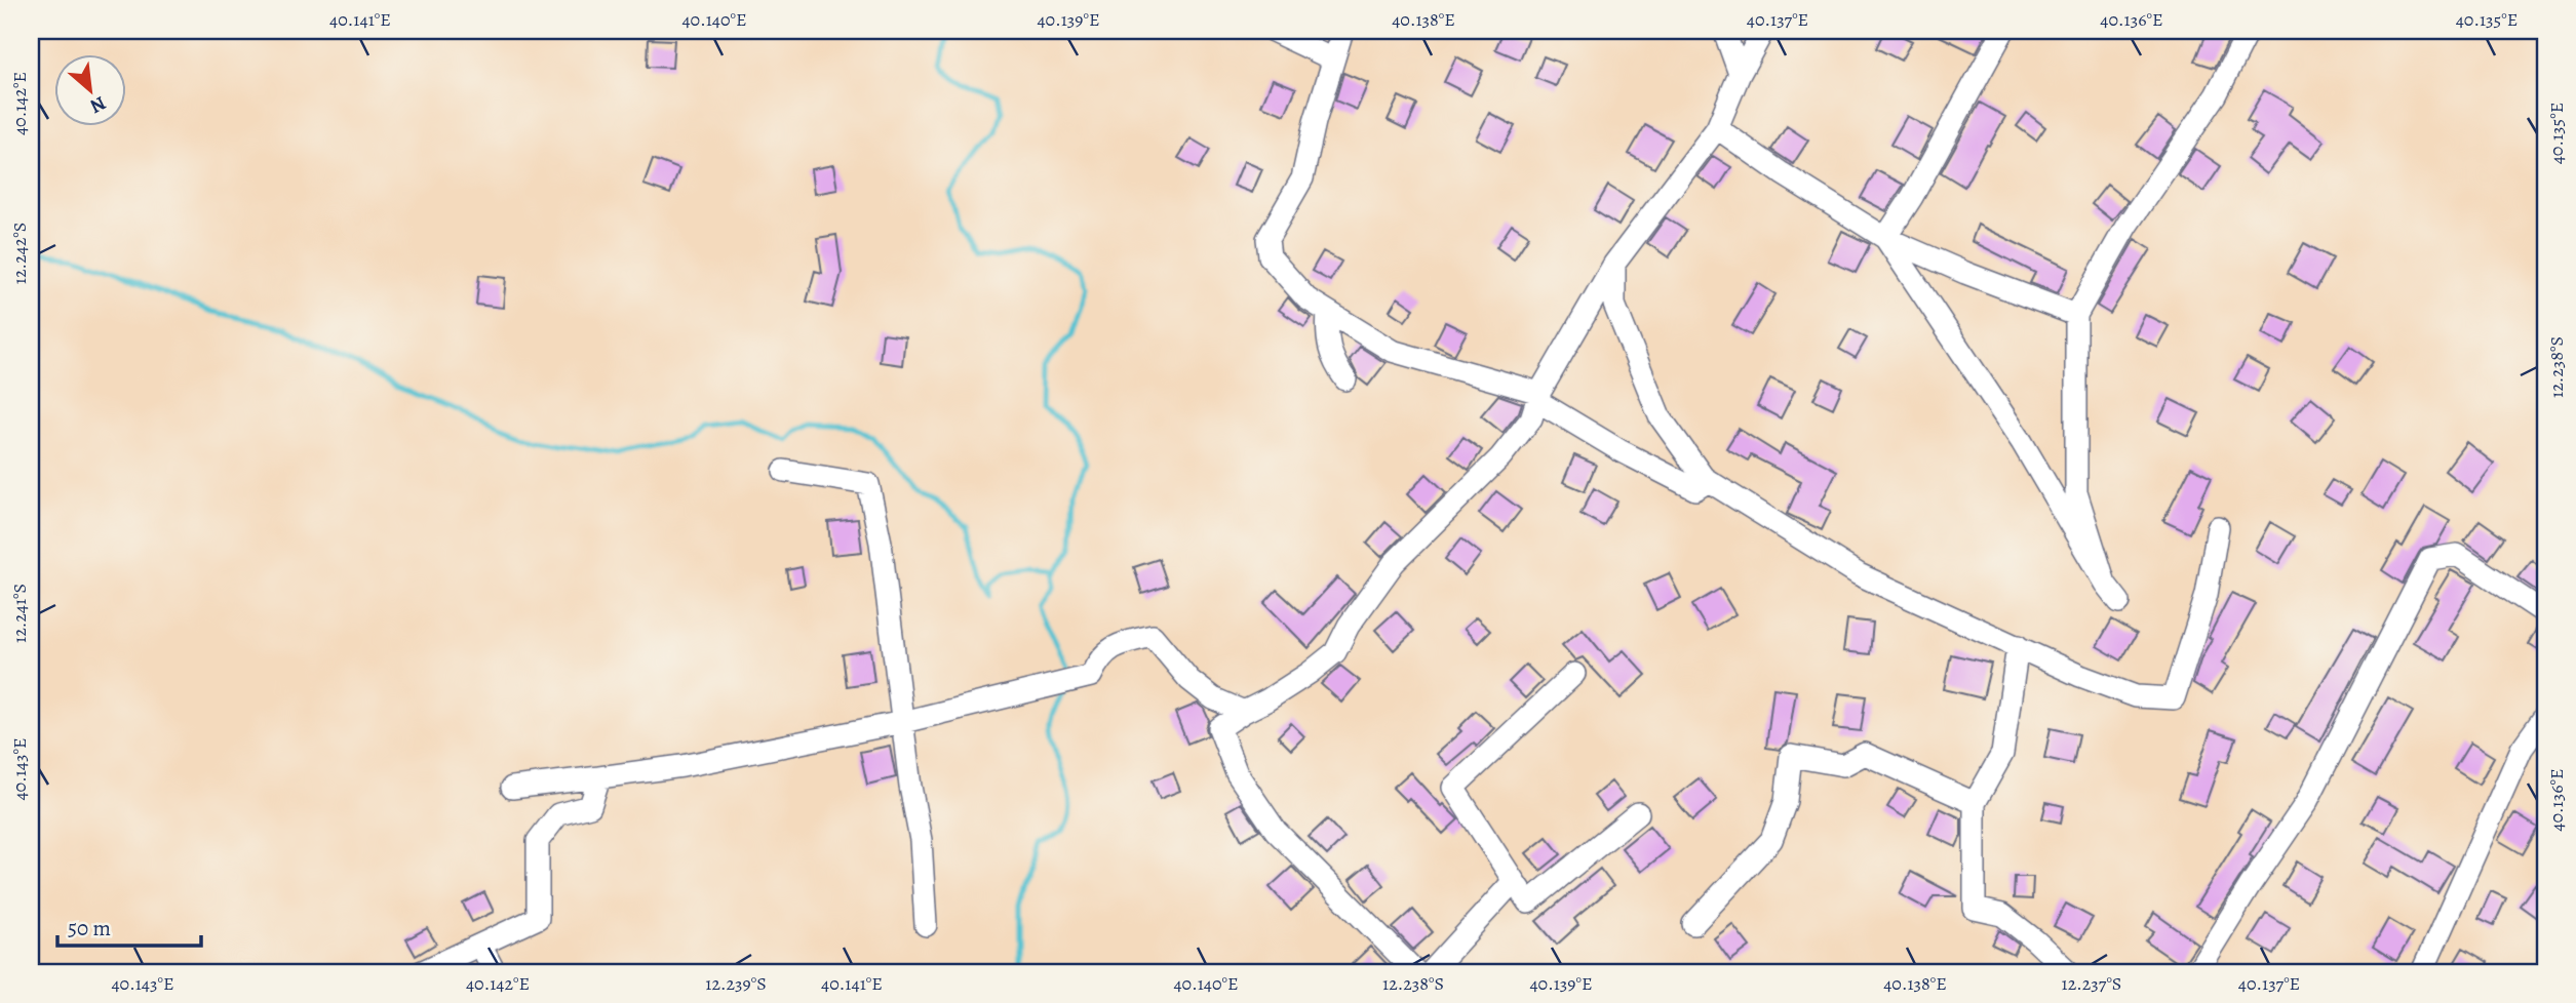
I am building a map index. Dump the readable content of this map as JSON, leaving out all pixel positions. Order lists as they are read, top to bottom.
{
  "scale_bar": "50 m",
  "north": "bottom right",
  "coordinates": [
    "40.141°E",
    "40.140°E",
    "40.139°E",
    "40.138°E",
    "40.137°E",
    "40.136°E",
    "40.135°E",
    "40.142°E",
    "12.242°S",
    "12.238°S",
    "12.241°S",
    "40.143°E",
    "12.239°S",
    "12.237°S"
  ]
}
